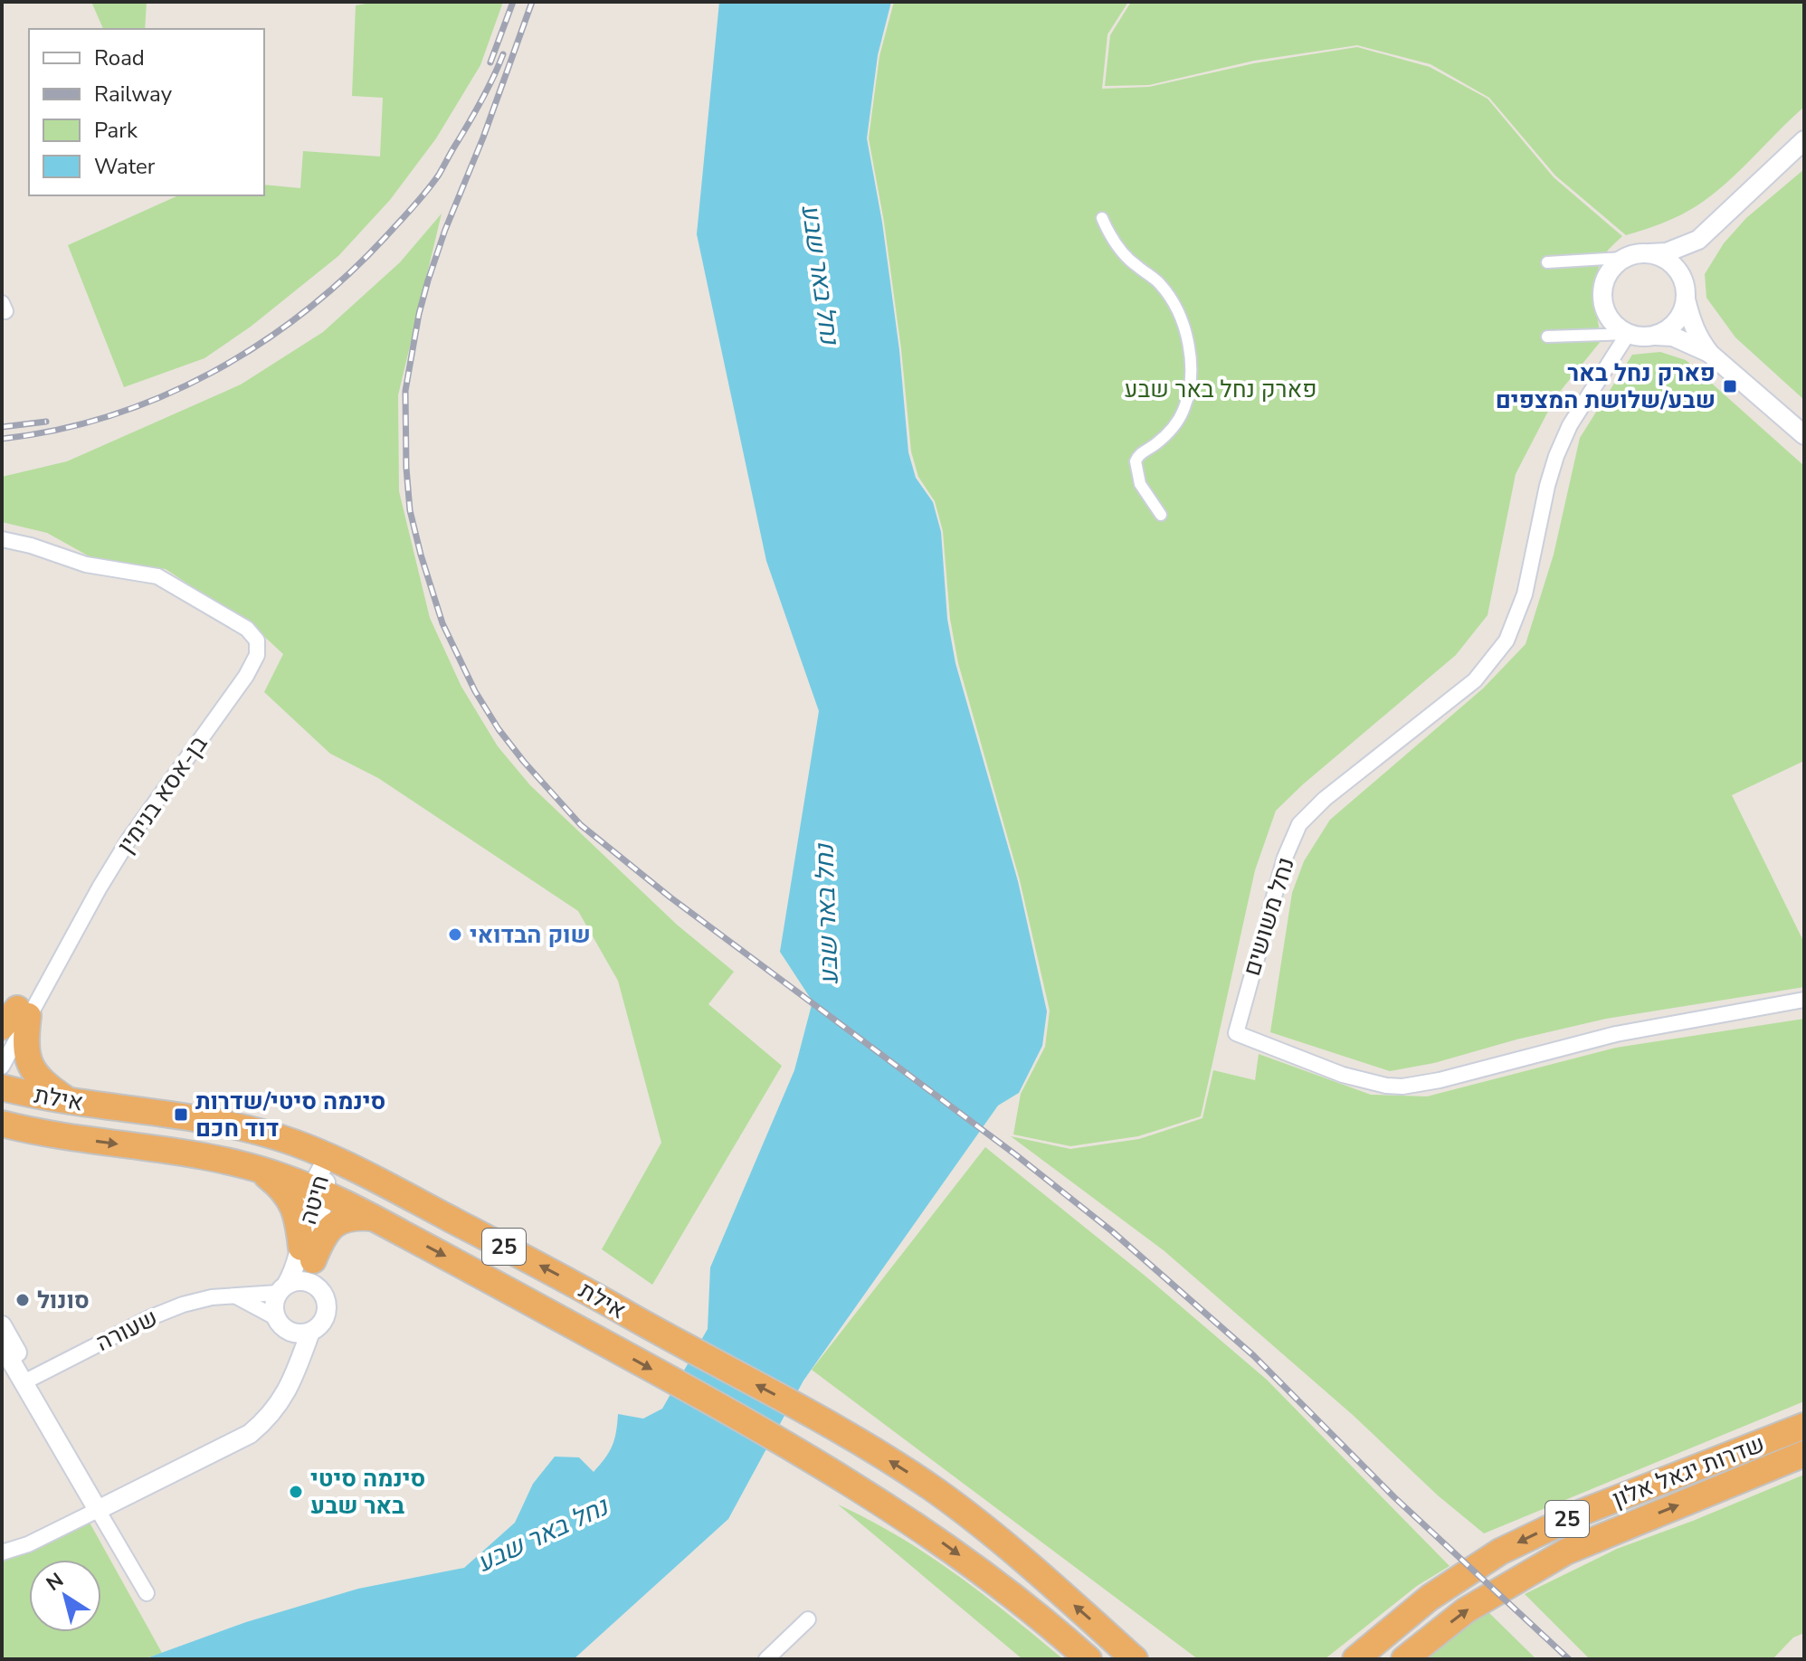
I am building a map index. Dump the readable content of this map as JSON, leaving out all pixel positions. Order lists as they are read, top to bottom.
{
  "streets": {
    "highway": ["אילת", "25", "שדרות יגאל אלון"],
    "street": [
      "בן-אסא בנימין",
      "נחל משושים",
      "חיטה",
      "שעורה"
    ]
  },
  "crossings": [
    ["אילת", "חיטה"],
    ["חיטה", "שעורה"]
  ],
  "water": ["נחל באר שבע"],
  "parks": ["פארק נחל באר שבע"],
  "places": {
    "transit": ["פארק נחל באר שבע/שלושת המצפים", "סינמה סיטי/שדרות דוד חכם"],
    "other": ["שוק הבדואי", "סונול", "סינמה סיטי באר שבע"]
  },
  "legend": [
    "Road",
    "Railway",
    "Park",
    "Water"
  ],
  "north": "top left"
}
